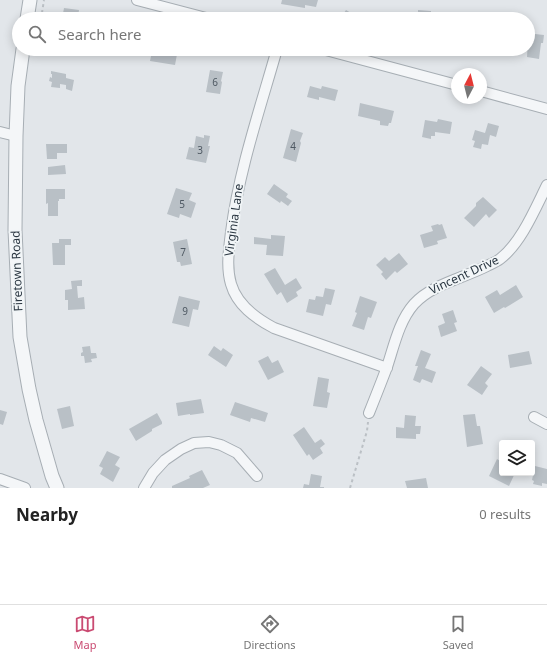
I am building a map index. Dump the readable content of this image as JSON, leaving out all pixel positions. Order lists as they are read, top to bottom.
{
  "streets": {
    "street": ["Virginia Lane", "Firetown Road", "Vincent Drive"]
  },
  "crossings": [
    ["Virginia Lane", "Vincent Drive"]
  ],
  "house_numbers": [
    "6",
    "4",
    "3",
    "5",
    "7",
    "9"
  ],
  "north": "top",
  "page": {
    "search": "Search here",
    "heading": ["Nearby", "0 results"],
    "nav": ["Map", "Directions", "Saved"]
  }
}
